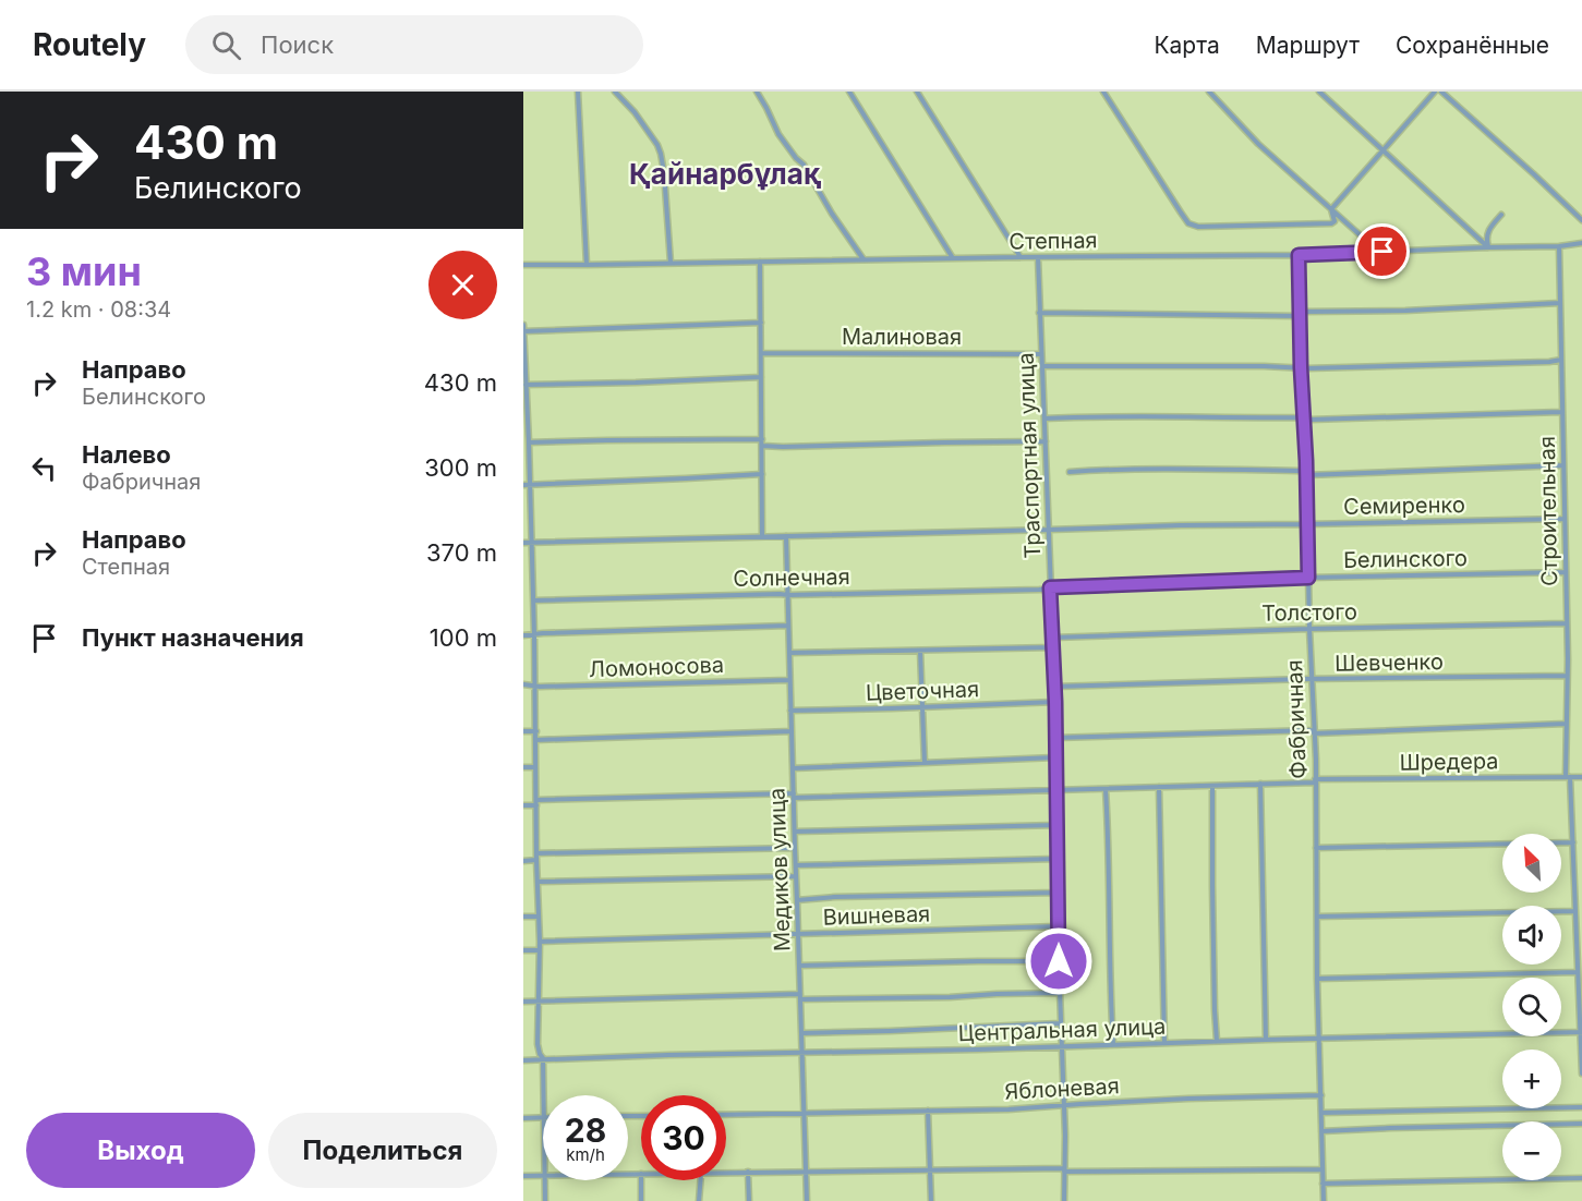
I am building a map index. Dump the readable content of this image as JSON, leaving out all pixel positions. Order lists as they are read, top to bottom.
{
  "streets": {
    "street": [
      "Степная",
      "Малиновая",
      "Траспортная улица",
      "Семиренко",
      "Строительная",
      "Белинского",
      "Солнечная",
      "Толстого",
      "Шевченко",
      "Ломоносова",
      "Цветочная",
      "Фабричная",
      "Шредера",
      "Медиков улица",
      "Вишневая",
      "Центральная улица",
      "Яблоневая"
    ]
  },
  "crossings": [
    ["Степная", "Траспортная улица"],
    ["Степная", "Строительная"],
    ["Степная", "Фабричная"],
    ["Малиновая", "Траспортная улица"],
    ["Траспортная улица", "Семиренко"],
    ["Траспортная улица", "Белинского"],
    ["Траспортная улица", "Солнечная"],
    ["Траспортная улица", "Толстого"],
    ["Траспортная улица", "Шевченко"],
    ["Траспортная улица", "Цветочная"],
    ["Траспортная улица", "Шредера"],
    ["Траспортная улица", "Вишневая"],
    ["Траспортная улица", "Центральная улица"],
    ["Траспортная улица", "Яблоневая"],
    ["Семиренко", "Строительная"],
    ["Семиренко", "Фабричная"],
    ["Семиренко", "Медиков улица"],
    ["Строительная", "Белинского"],
    ["Строительная", "Толстого"],
    ["Строительная", "Шевченко"],
    ["Строительная", "Шредера"],
    ["Строительная", "Центральная улица"],
    ["Белинского", "Солнечная"],
    ["Белинского", "Фабричная"],
    ["Солнечная", "Медиков улица"],
    ["Толстого", "Фабричная"],
    ["Шевченко", "Фабричная"],
    ["Ломоносова", "Медиков улица"],
    ["Цветочная", "Медиков улица"],
    ["Фабричная", "Шредера"],
    ["Фабричная", "Центральная улица"],
    ["Фабричная", "Яблоневая"],
    ["Шредера", "Медиков улица"],
    ["Медиков улица", "Вишневая"],
    ["Медиков улица", "Центральная улица"],
    ["Медиков улица", "Яблоневая"]
  ],
  "districts": ["Қайнарбұлақ"],
  "north": "top left",
  "page": {
    "header": "Routely",
    "search": "Поиск",
    "nav": ["Карта", "Маршрут", "Сохранённые"],
    "turn": ["430 m", "Белинского"],
    "heading": ["3 мин", "1.2 km · 08:34"],
    "list": [
      {
        "name": "Направо",
        "note": "Белинского",
        "value": "430 m"
      },
      {
        "name": "Налево",
        "note": "Фабричная",
        "value": "300 m"
      },
      {
        "name": "Направо",
        "note": "Степная",
        "value": "370 m"
      },
      {
        "name": "Пункт назначения",
        "value": "100 m"
      }
    ],
    "map_buttons": ["+", "−"],
    "speed": "28 km/h",
    "limit": "30",
    "buttons": ["Выход", "Поделиться"]
  }
}
